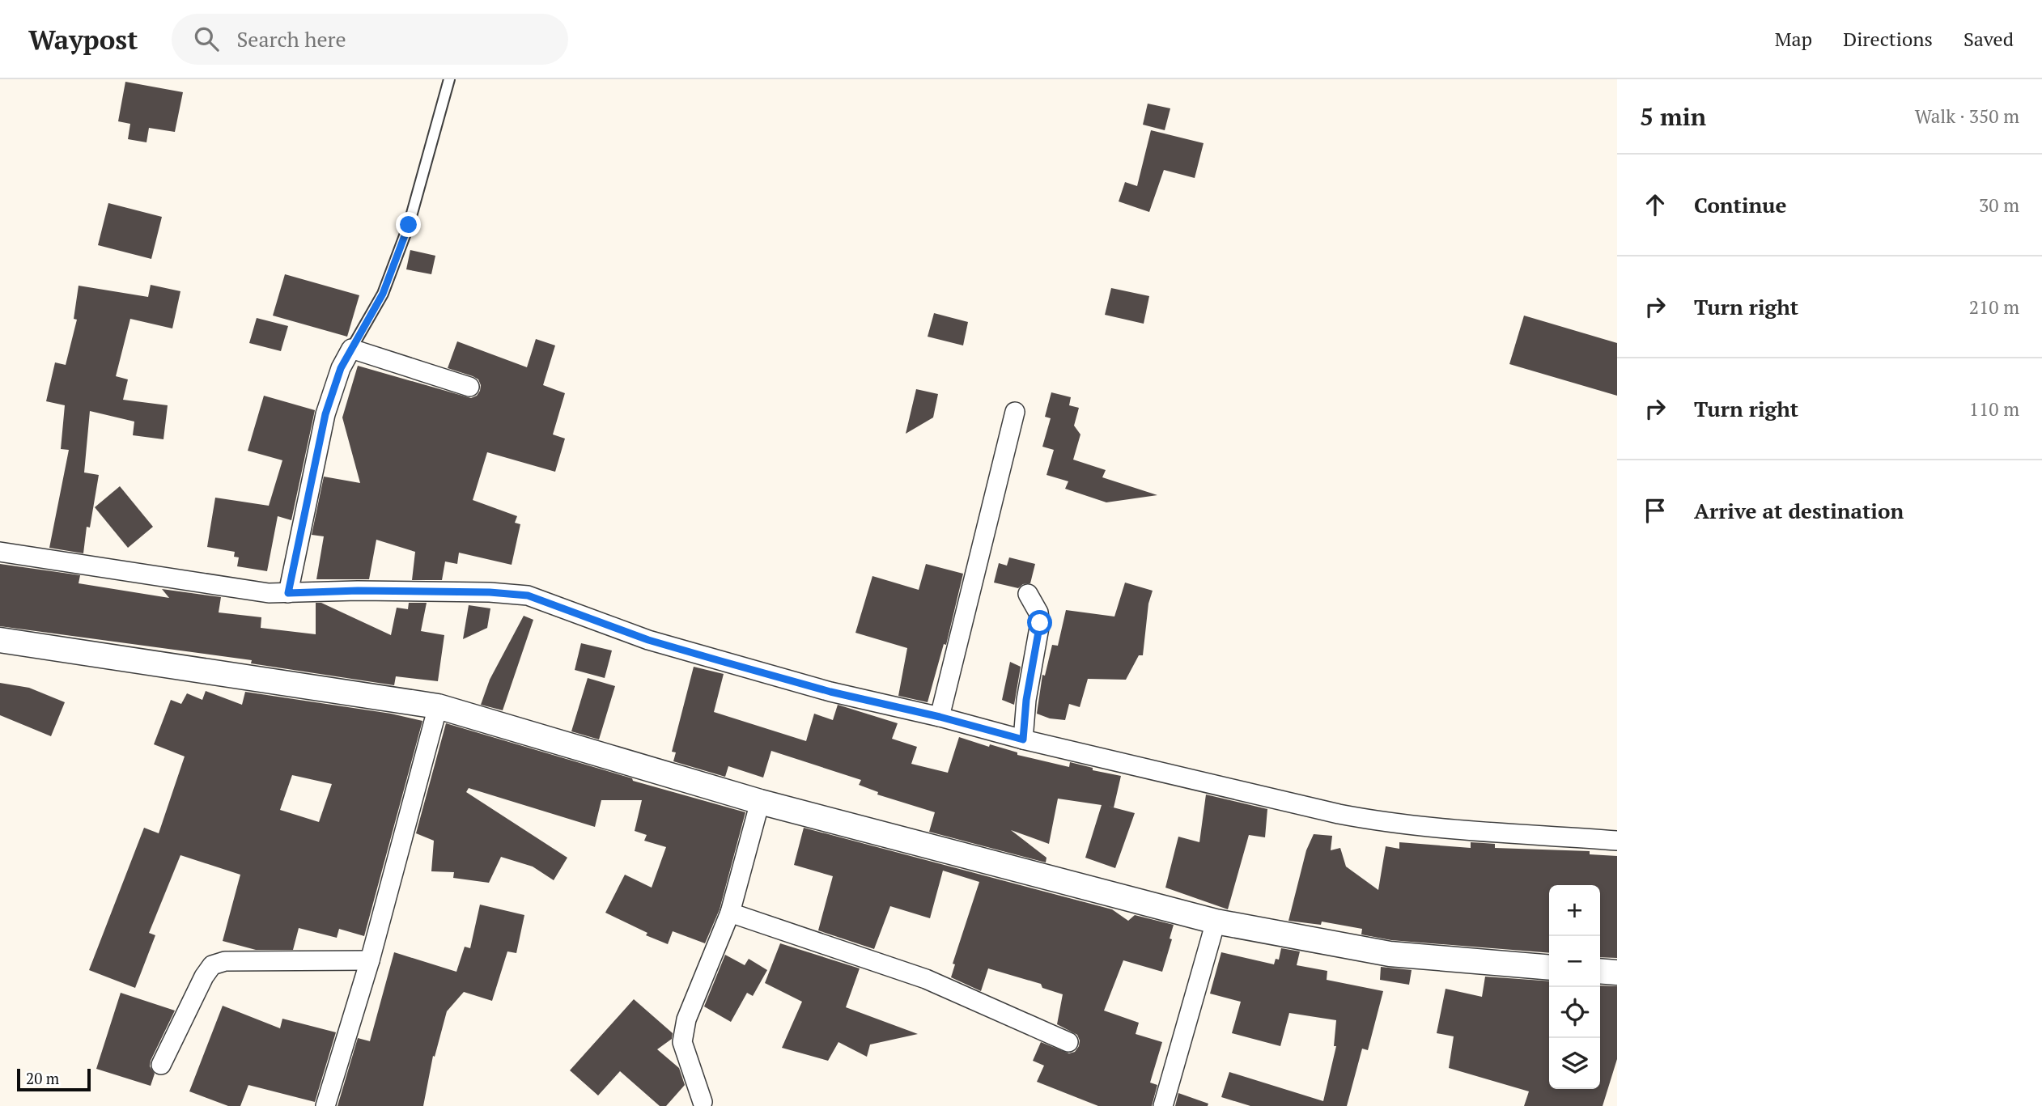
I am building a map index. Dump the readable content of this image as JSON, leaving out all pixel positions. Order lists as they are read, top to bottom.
{
  "scale_bar": "20 m",
  "page": {
    "header": "Waypost",
    "search": "Search here",
    "nav": ["Map", "Directions", "Saved"],
    "heading": ["5 min", "Walk · 350 m"],
    "list": [
      ["Continue", "30 m"],
      ["Turn right", "210 m"],
      ["Turn right", "110 m"],
      "Arrive at destination"
    ],
    "map_buttons": ["+", "−"],
    "scale": "20 m"
  }
}
